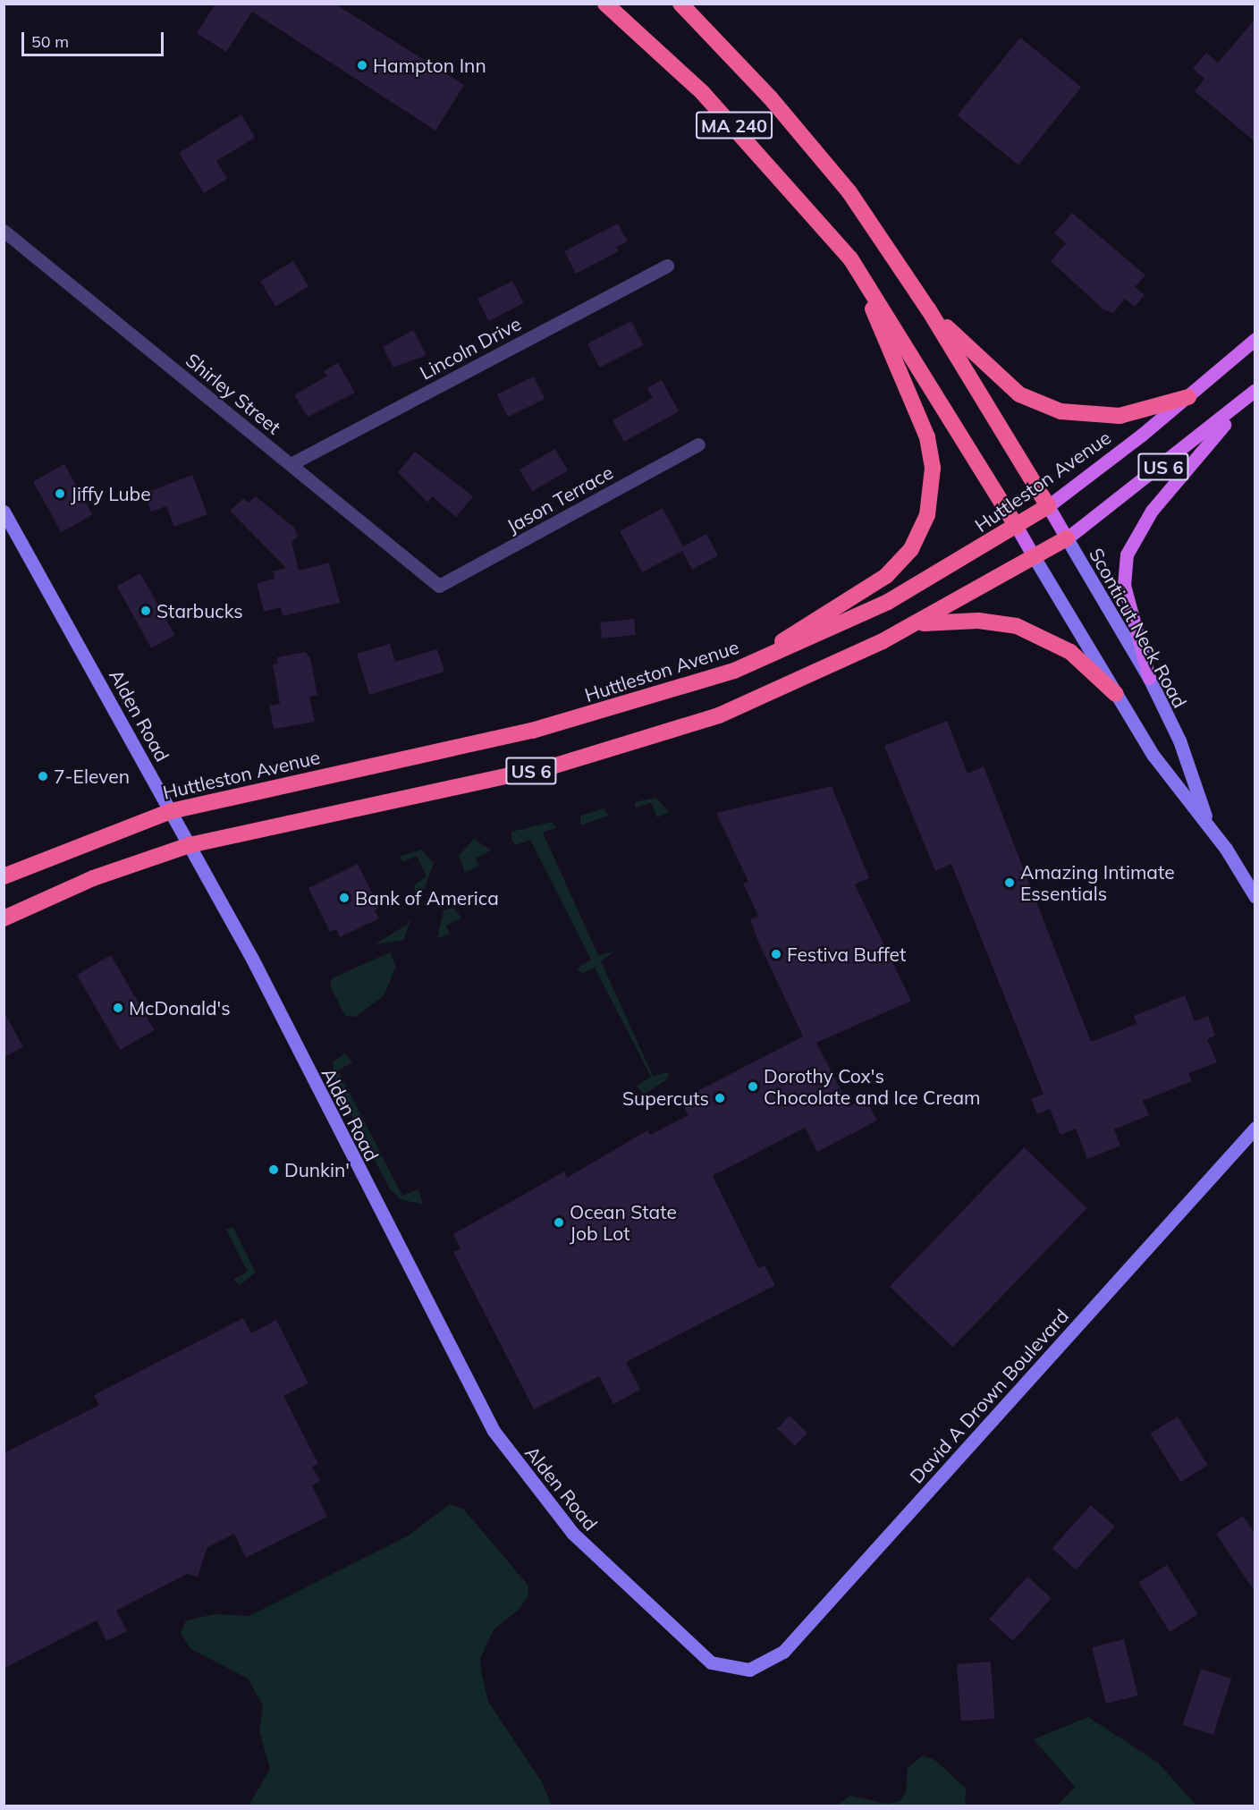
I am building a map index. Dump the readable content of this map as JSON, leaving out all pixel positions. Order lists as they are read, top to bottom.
{
  "streets": {
    "highway": ["MA 240", "US 6", "Huttleston Avenue"],
    "street": [
      "Lincoln Drive",
      "Shirley Street",
      "Jason Terrace",
      "Sconticut Neck Road",
      "Alden Road",
      "David A Drown Boulevard"
    ]
  },
  "crossings": [
    ["MA 240", "US 6"],
    ["MA 240", "Huttleston Avenue"],
    ["MA 240", "Sconticut Neck Road"],
    ["Lincoln Drive", "Shirley Street"],
    ["Shirley Street", "Jason Terrace"],
    ["US 6", "Sconticut Neck Road"],
    ["US 6", "Alden Road"],
    ["Huttleston Avenue", "Alden Road"],
    ["Alden Road", "David A Drown Boulevard"]
  ],
  "places": [
    "Hampton Inn",
    "Jiffy Lube",
    "Starbucks",
    "7-Eleven",
    "Amazing Intimate Essentials",
    "Bank of America",
    "Festiva Buffet",
    "McDonald's",
    "Dorothy Cox's Chocolate and Ice Cream",
    "Supercuts",
    "Dunkin'",
    "Ocean State Job Lot"
  ],
  "scale_bar": "50 m"
}
